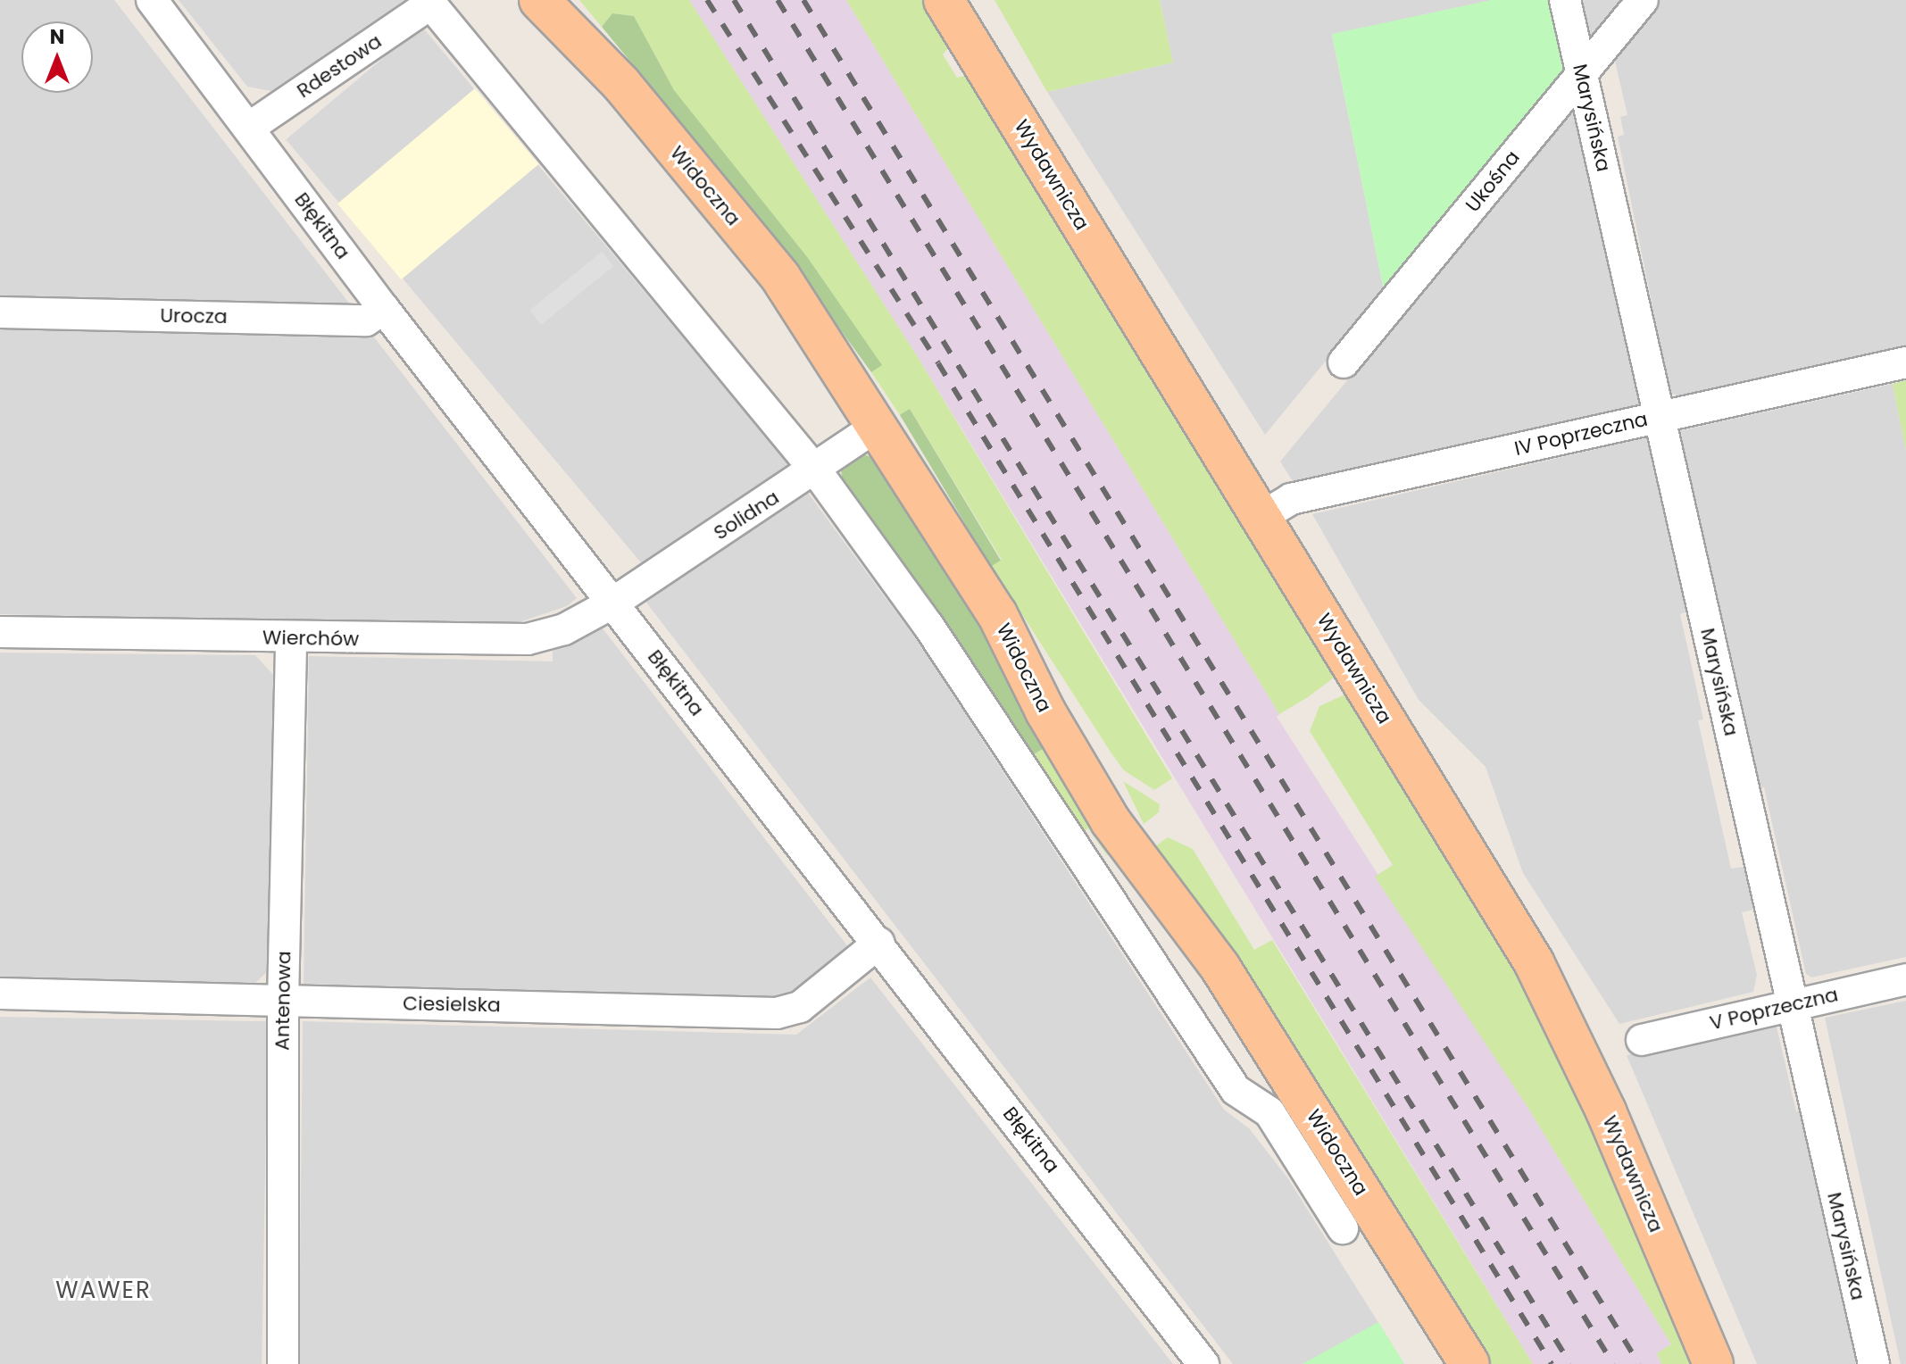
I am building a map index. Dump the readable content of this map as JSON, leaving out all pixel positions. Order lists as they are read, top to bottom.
{
  "streets": {
    "main road": ["Wydawnicza", "Widoczna"],
    "street": [
      "Rdestowa",
      "Marysińska",
      "Ukośna",
      "Błękitna",
      "Urocza",
      "IV Poprzeczna",
      "Solidna",
      "Wierchów",
      "Antenowa",
      "Ciesielska",
      "V Poprzeczna"
    ]
  },
  "crossings": [
    ["Rdestowa", "Widoczna"],
    ["Rdestowa", "Błękitna"],
    ["Marysińska", "Ukośna"],
    ["Marysińska", "IV Poprzeczna"],
    ["Marysińska", "V Poprzeczna"],
    ["Wydawnicza", "IV Poprzeczna"],
    ["Widoczna", "Solidna"],
    ["Błękitna", "Urocza"],
    ["Błękitna", "Solidna"],
    ["Błękitna", "Wierchów"],
    ["Błękitna", "Ciesielska"],
    ["Solidna", "Wierchów"],
    ["Wierchów", "Antenowa"],
    ["Antenowa", "Ciesielska"]
  ],
  "districts": ["WAWER"],
  "north": "top"
}
